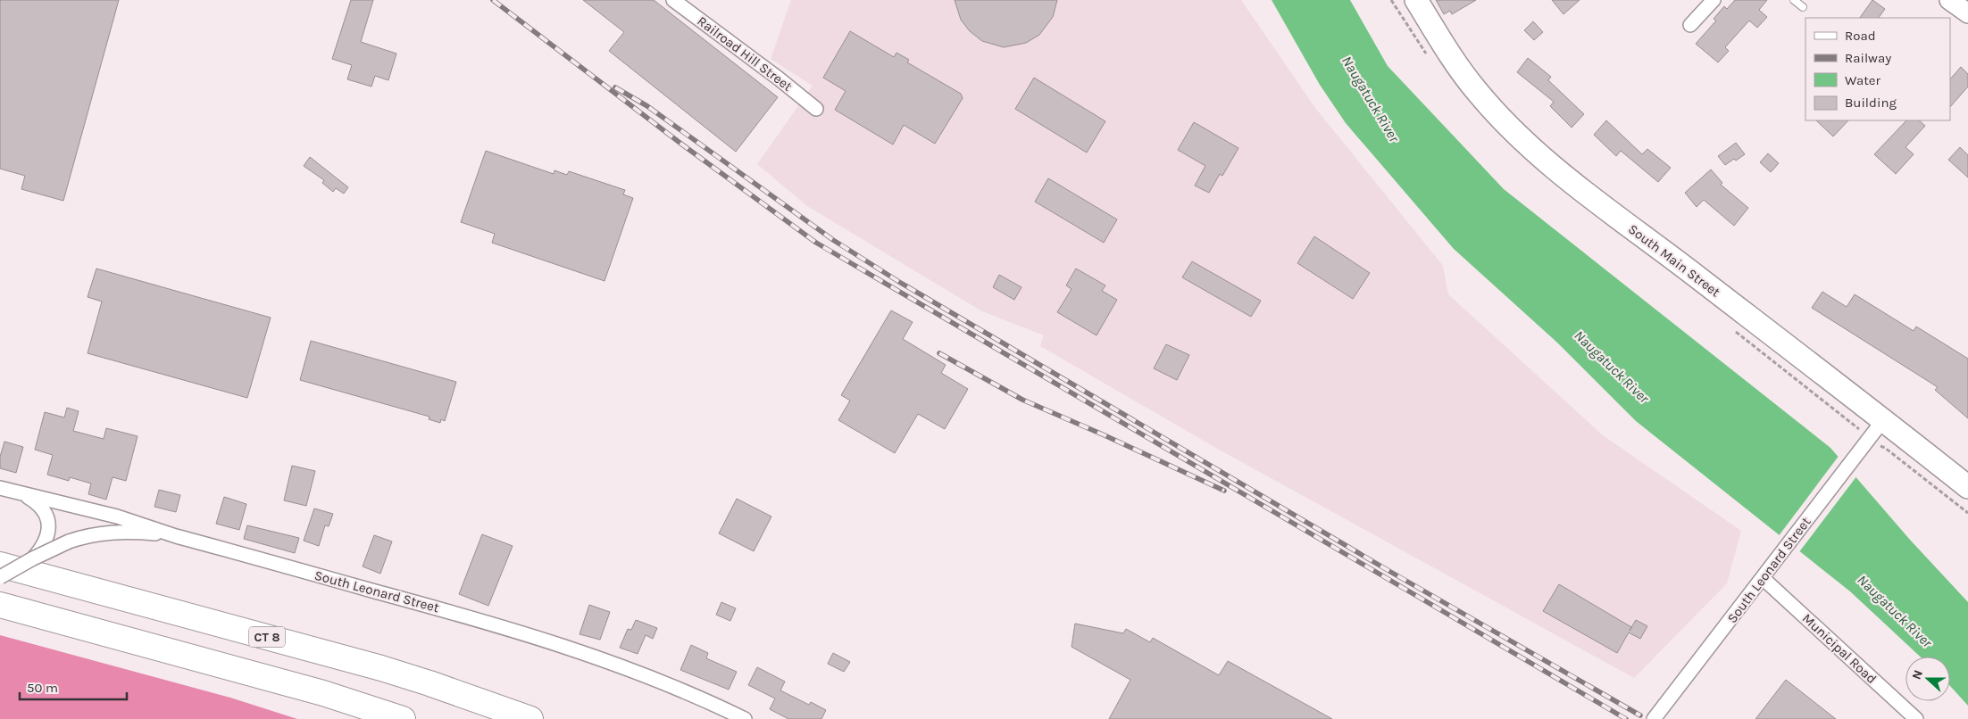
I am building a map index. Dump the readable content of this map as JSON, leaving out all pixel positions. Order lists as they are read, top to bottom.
{
  "streets": {
    "highway": ["CT 8"],
    "main road": ["South Main Street"],
    "street": ["Railroad Hill Street", "South Leonard Street", "Municipal Road"]
  },
  "crossings": [
    ["South Main Street", "South Leonard Street"],
    ["South Leonard Street", "Municipal Road"]
  ],
  "water": ["Naugatuck River"],
  "legend": [
    "Road",
    "Railway",
    "Water",
    "Building"
  ],
  "scale_bar": "50 m",
  "north": "left"
}
